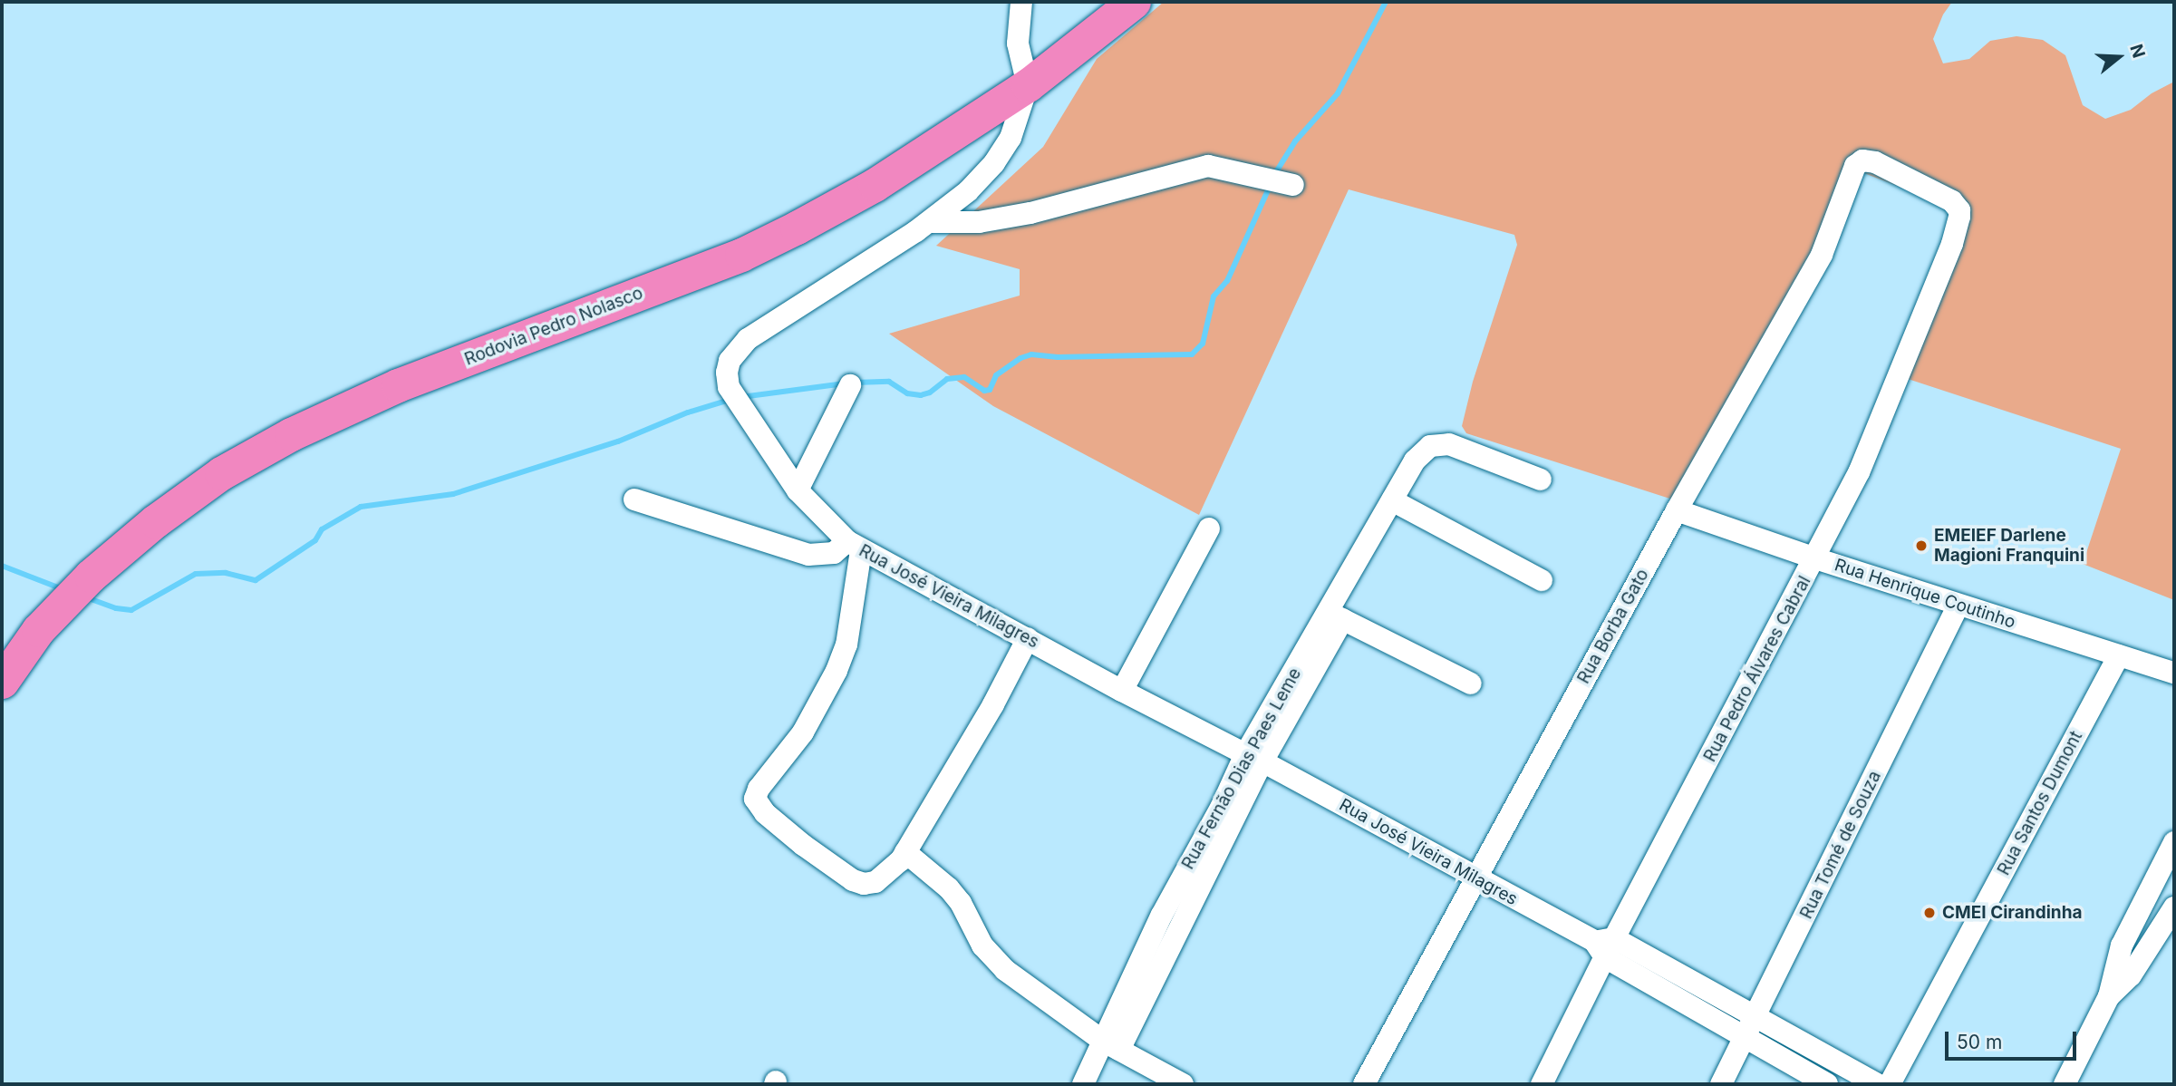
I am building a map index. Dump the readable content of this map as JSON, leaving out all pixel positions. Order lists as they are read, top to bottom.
{
  "streets": {
    "highway": ["Rodovia Pedro Nolasco"],
    "street": [
      "Rua Henrique Coutinho",
      "Rua José Vieira Milagres",
      "Rua Borba Gato",
      "Rua Pedro Álvares Cabral",
      "Rua Fernão Dias Paes Leme",
      "Rua Santos Dumont",
      "Rua Tomé de Souza"
    ]
  },
  "crossings": [
    ["Rodovia Pedro Nolasco", "Rua José Vieira Milagres"],
    ["Rua Henrique Coutinho", "Rua Borba Gato"],
    ["Rua Henrique Coutinho", "Rua Pedro Álvares Cabral"],
    ["Rua Henrique Coutinho", "Rua Santos Dumont"],
    ["Rua Henrique Coutinho", "Rua Tomé de Souza"],
    ["Rua José Vieira Milagres", "Rua Borba Gato"],
    ["Rua José Vieira Milagres", "Rua Pedro Álvares Cabral"],
    ["Rua José Vieira Milagres", "Rua Fernão Dias Paes Leme"],
    ["Rua José Vieira Milagres", "Rua Tomé de Souza"],
    ["Rua Borba Gato", "Rua Pedro Álvares Cabral"]
  ],
  "places": ["EMEIEF Darlene Magioni Franquini", "CMEI Cirandinha"],
  "scale_bar": "50 m",
  "north": "right"
}
